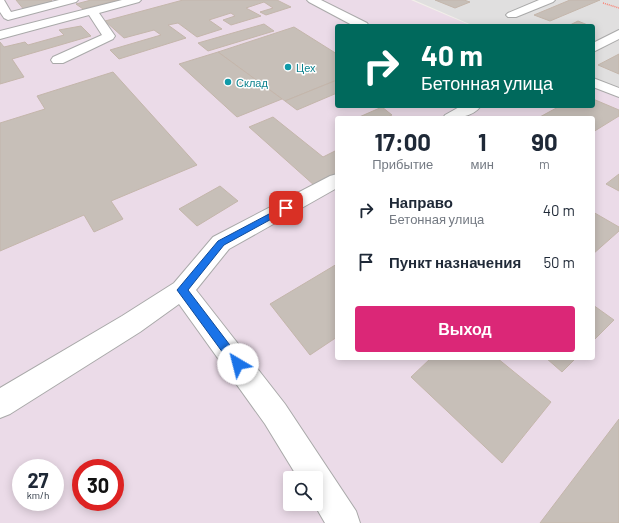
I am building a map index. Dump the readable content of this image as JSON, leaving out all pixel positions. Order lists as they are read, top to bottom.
{
  "places": ["Цех", "Склад"],
  "page": {
    "turn": ["40 m", "Бетонная улица"],
    "eta": [
      "17:00",
      "Прибытие",
      "1",
      "мин",
      "90",
      "m"
    ],
    "list": [
      {
        "name": "Направо",
        "note": "Бетонная улица",
        "value": "40 m"
      },
      {
        "name": "Пункт назначения",
        "value": "50 m"
      }
    ],
    "buttons": "Выход",
    "speed": "27 km/h",
    "limit": "30"
  }
}
